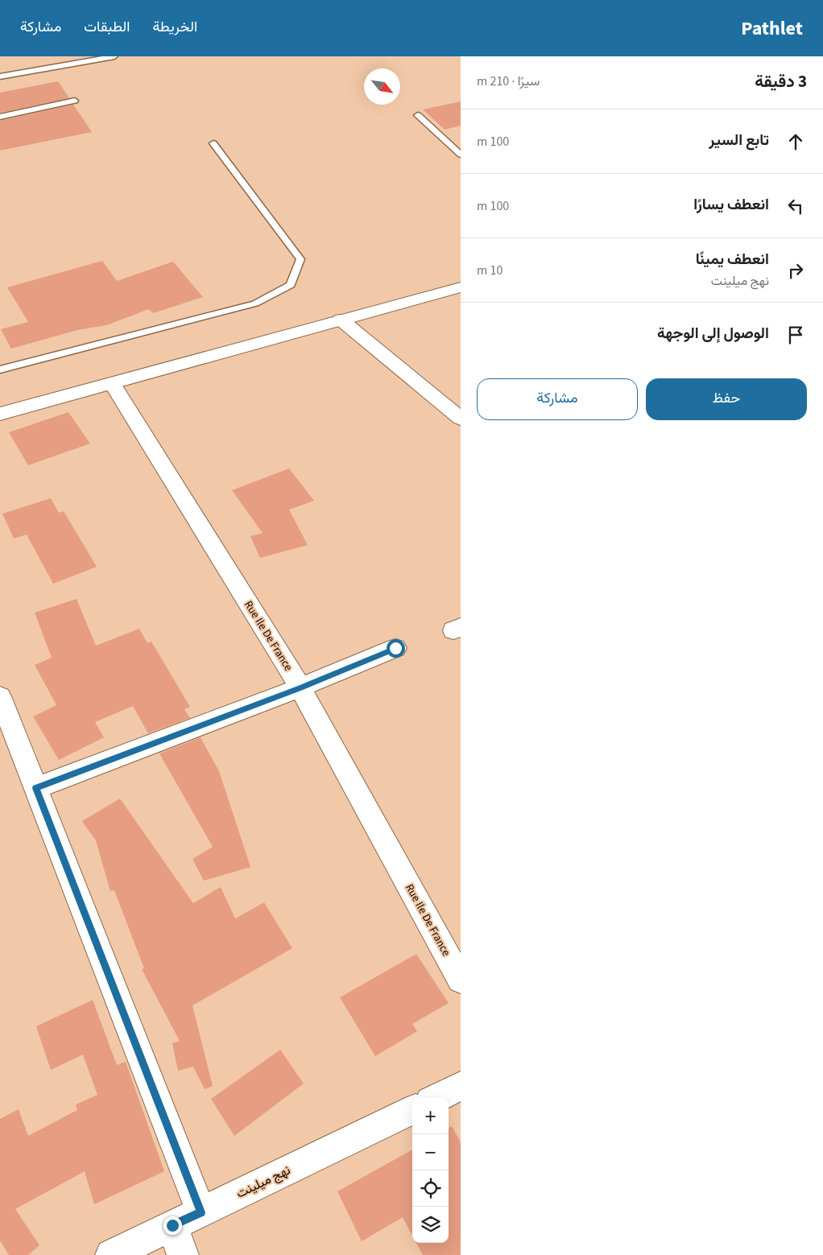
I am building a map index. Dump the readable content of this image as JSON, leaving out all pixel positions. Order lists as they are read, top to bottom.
{
  "streets": {
    "street": ["Rue Ile De France", "نهج ميلينت"]
  },
  "north": "bottom right",
  "page": {
    "header": "Pathlet",
    "nav": ["الخريطة", "الطبقات", "مشاركة"],
    "heading": ["3 دقيقة", "سيرًا · 210 m"],
    "list": [
      ["تابع السير", "100 m"],
      ["انعطف يسارًا", "100 m"],
      ["انعطف يمينًا", "نهج ميلينت", "10 m"],
      "الوصول إلى الوجهة"
    ],
    "buttons": ["حفظ", "مشاركة"],
    "map_buttons": ["+", "−"]
  }
}
